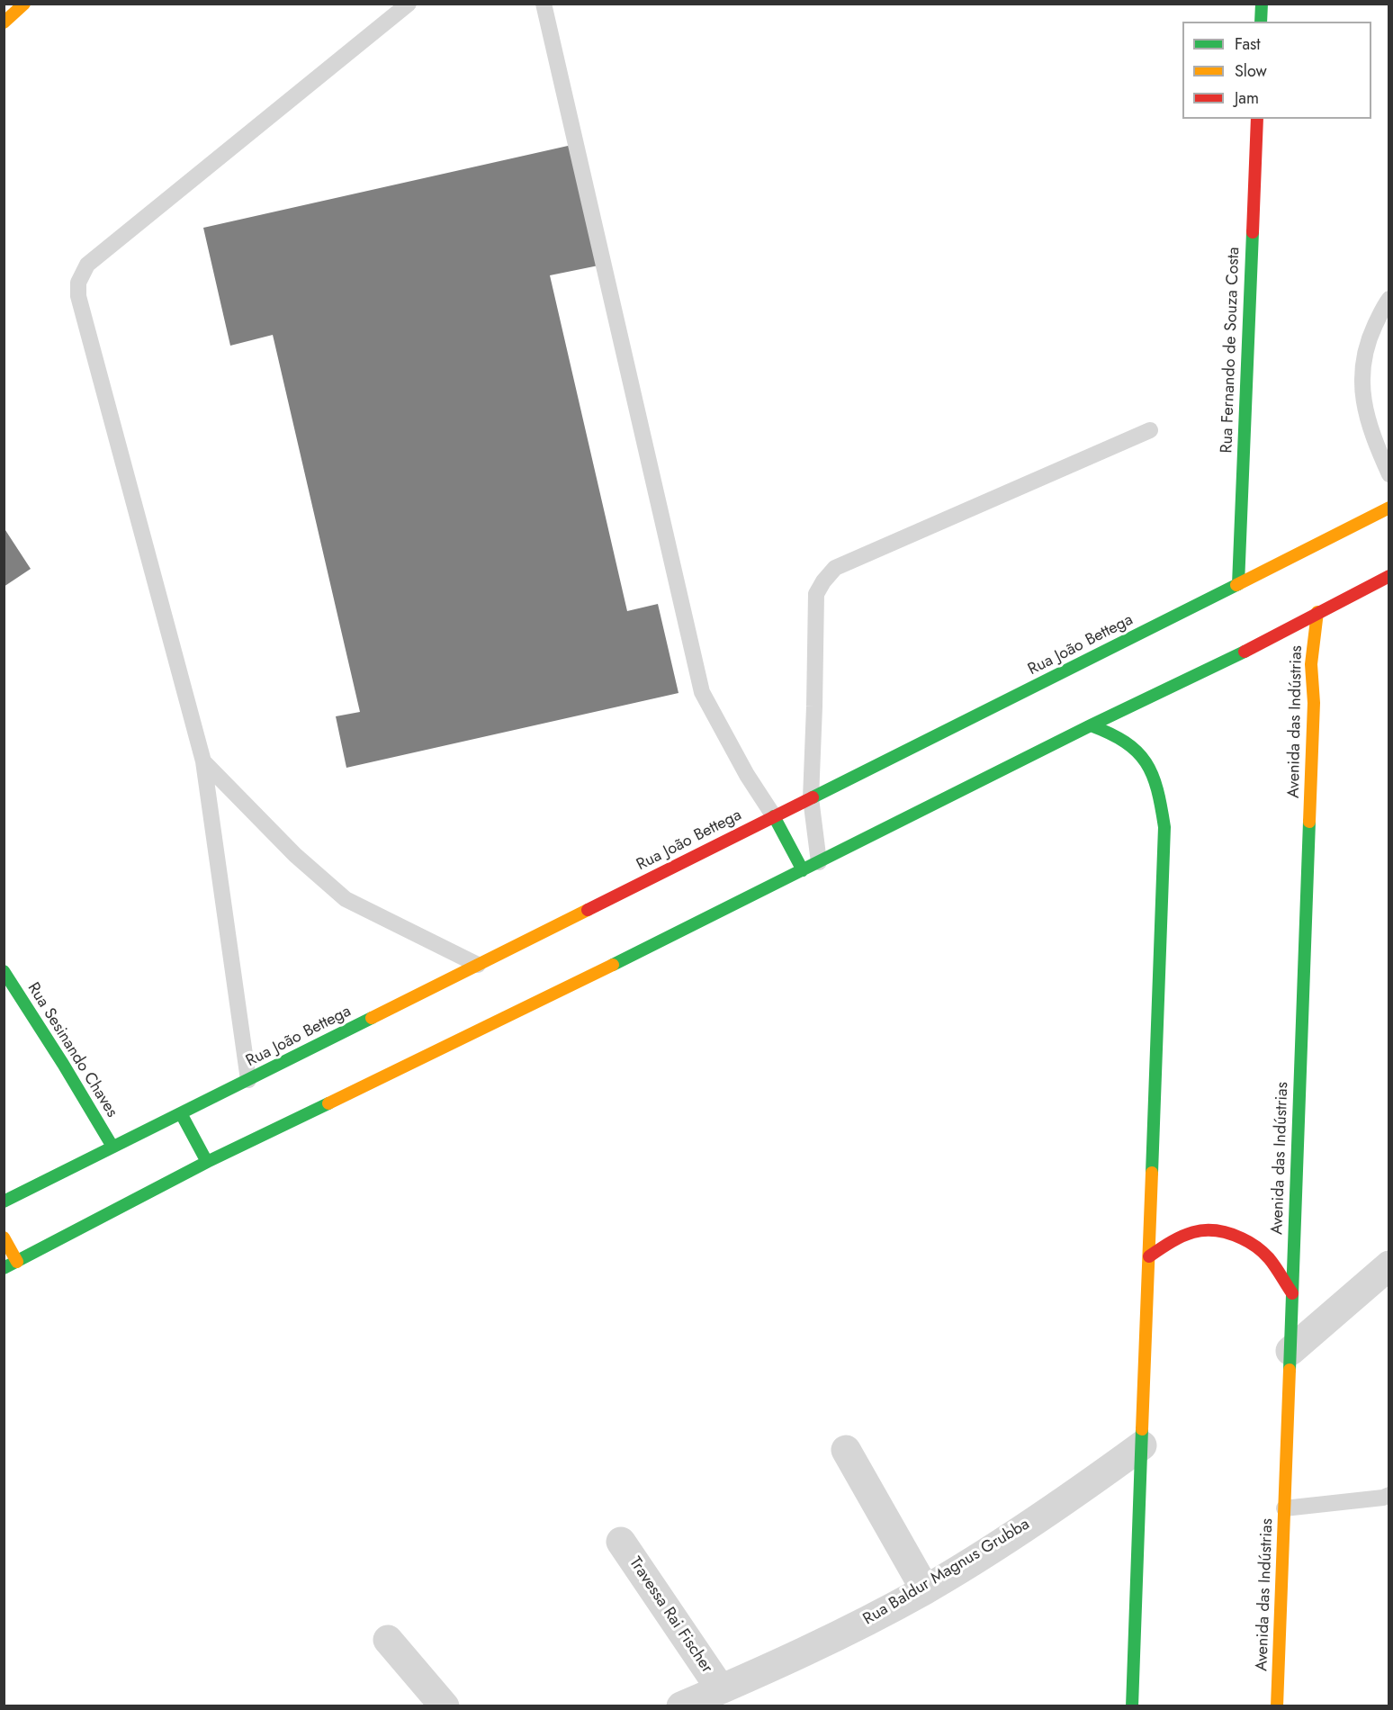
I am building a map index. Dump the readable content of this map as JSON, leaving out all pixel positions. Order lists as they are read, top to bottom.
{
  "streets": {
    "main road": [
      "Rua Fernando de Souza Costa",
      "Rua João Bettega",
      "Avenida das Indústrias",
      "Rua Sesinando Chaves"
    ],
    "street": ["Rua Baldur Magnus Grubba", "Travessa Rai Fischer"]
  },
  "crossings": [
    ["Rua Fernando de Souza Costa", "Rua João Bettega"],
    ["Rua João Bettega", "Rua Sesinando Chaves"],
    ["Rua Baldur Magnus Grubba", "Travessa Rai Fischer"]
  ],
  "legend": ["Fast", "Slow", "Jam"]
}
